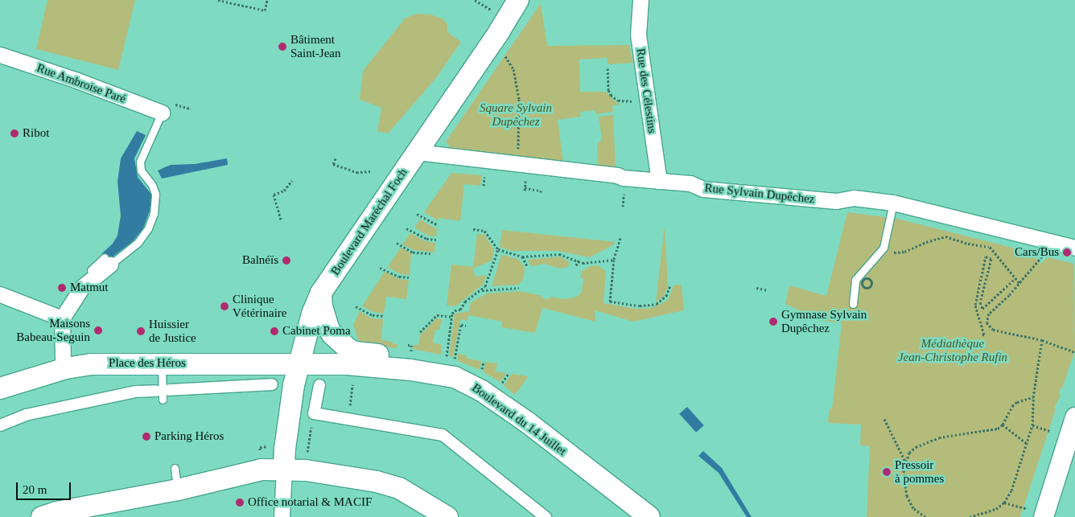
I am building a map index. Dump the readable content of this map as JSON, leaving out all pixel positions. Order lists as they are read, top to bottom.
{
  "streets": {
    "main road": ["Boulevard Maréchal Foch", "Place des Héros", "Boulevard du 14 Juillet"],
    "street": ["Rue Ambroise Paré", "Rue des Célestins", "Rue Sylvain Dupêchez"]
  },
  "crossings": [
    ["Rue des Célestins", "Rue Sylvain Dupêchez"],
    ["Rue Sylvain Dupêchez", "Boulevard Maréchal Foch"],
    ["Boulevard Maréchal Foch", "Place des Héros"],
    ["Boulevard Maréchal Foch", "Boulevard du 14 Juillet"],
    ["Place des Héros", "Boulevard du 14 Juillet"]
  ],
  "parks": ["Square Sylvain Dupêchez", "Médiathèque Jean-Christophe Rufin"],
  "places": [
    "Bâtiment Saint-Jean",
    "Ribot",
    "Cars/Bus",
    "Balnéïs",
    "Matmut",
    "Clinique Vétérinaire",
    "Gymnase Sylvain Dupêchez",
    "Maisons Babeau-Seguin",
    "Huissier de Justice",
    "Cabinet Poma",
    "Parking Héros",
    "Pressoir à pommes",
    "Office notarial & MACIF"
  ],
  "scale_bar": "20 m"
}
